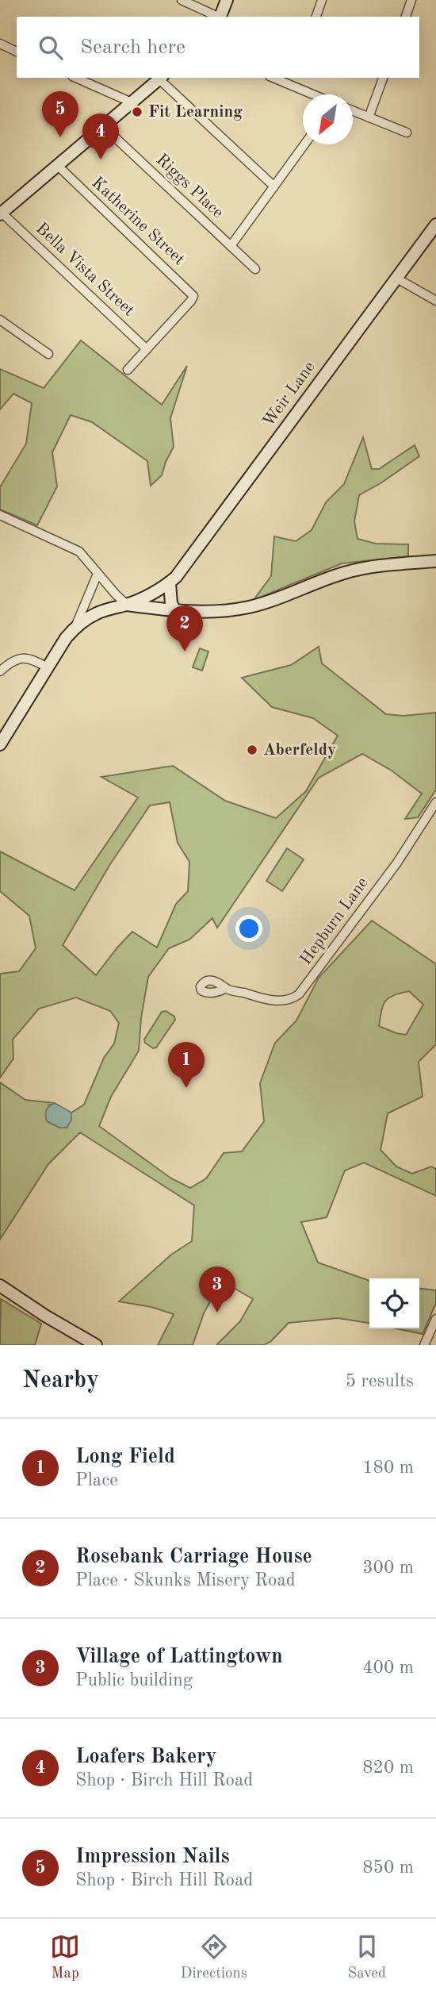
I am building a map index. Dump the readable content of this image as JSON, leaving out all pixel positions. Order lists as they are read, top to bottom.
{
  "streets": {
    "street": [
      "Riggs Place",
      "Katherine Street",
      "Bella Vista Street",
      "Weir Lane",
      "Hepburn Lane"
    ]
  },
  "crossings": [
    ["Katherine Street", "Bella Vista Street"]
  ],
  "places": ["Fit Learning", "Aberfeldy"],
  "north": "bottom left",
  "page": {
    "search": "Search here",
    "pins": [
      "5",
      "4",
      "2",
      "1",
      "3"
    ],
    "heading": ["Nearby", "5 results"],
    "list": [
      {
        "mark": "1",
        "name": "Long Field",
        "note": "Place",
        "value": "180 m"
      },
      {
        "mark": "2",
        "name": "Rosebank Carriage House",
        "note": "Place · Skunks Misery Road",
        "value": "300 m"
      },
      {
        "mark": "3",
        "name": "Village of Lattingtown",
        "note": "Public building",
        "value": "400 m"
      },
      {
        "mark": "4",
        "name": "Loafers Bakery",
        "note": "Shop · Birch Hill Road",
        "value": "820 m"
      },
      {
        "mark": "5",
        "name": "Impression Nails",
        "note": "Shop · Birch Hill Road",
        "value": "850 m"
      }
    ],
    "nav": ["Map", "Directions", "Saved"]
  }
}
